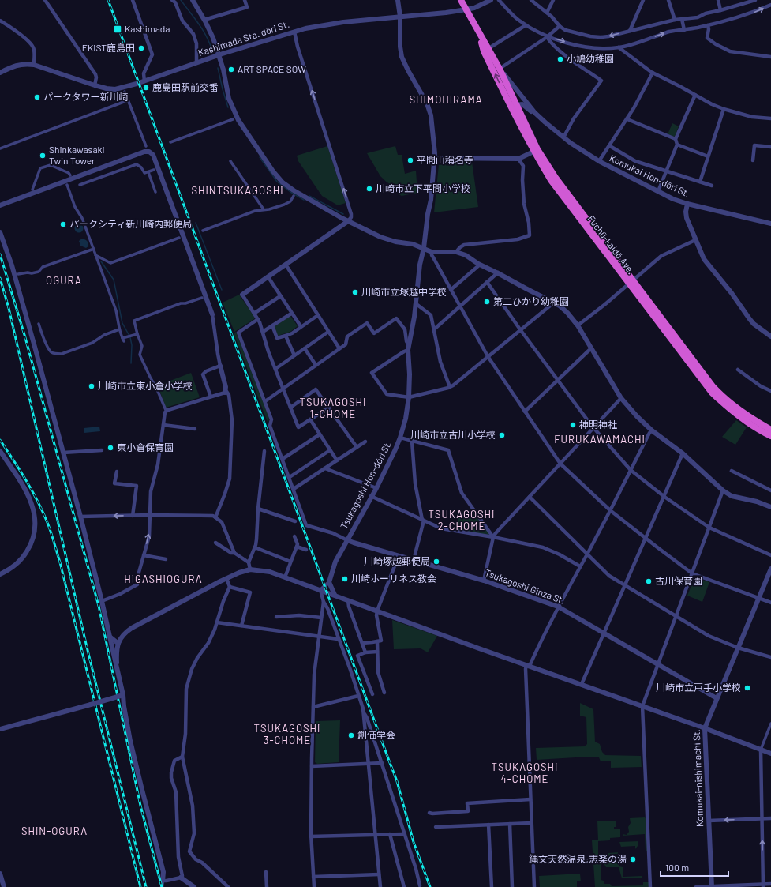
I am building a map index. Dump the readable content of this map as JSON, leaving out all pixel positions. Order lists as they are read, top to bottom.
{
  "streets": {
    "highway": ["Fuchū-kaidō Ave."],
    "street": [
      "Kashimada Sta. dōri St.",
      "Komukai Hon-dōri St.",
      "Tsukagoshi Hon-dōri St.",
      "Tsukagoshi Ginza St.",
      "Komukai-nishimachi St."
    ]
  },
  "crossings": [
    ["Kashimada Sta. dōri St.", "Fuchū-kaidō Ave."],
    ["Kashimada Sta. dōri St.", "Tsukagoshi Hon-dōri St."],
    ["Tsukagoshi Hon-dōri St.", "Tsukagoshi Ginza St."],
    ["Tsukagoshi Ginza St.", "Komukai-nishimachi St."]
  ],
  "districts": [
    "SHIMOHIRAMA",
    "SHINTSUKAGOSHI",
    "OGURA",
    "TSUKAGOSHI 1-CHOME",
    "FURUKAWAMACHI",
    "TSUKAGOSHI 2-CHOME",
    "HIGASHIOGURA",
    "TSUKAGOSHI 3-CHOME",
    "TSUKAGOSHI 4-CHOME",
    "SHIN-OGURA"
  ],
  "places": {
    "transit": ["Kashimada"],
    "other": [
      "EKIST鹿島田",
      "小鳩幼稚園",
      "ART SPACE SOW",
      "鹿島田駅前交番",
      "パークタワー新川崎",
      "Shinkawasaki Twin Tower",
      "平間山稱名寺",
      "川崎市立下平間小学校",
      "パークシティ新川崎内郵便局",
      "川崎市立塚越中学校",
      "第二ひかり幼稚園",
      "川崎市立東小倉小学校",
      "神明神社",
      "川崎市立古川小学校",
      "東小倉保育園",
      "川崎塚越郵便局",
      "川崎ホーリネス教会",
      "古川保育園",
      "川崎市立戸手小学校",
      "創価学会",
      "縄文天然温泉;志楽の湯"
    ]
  },
  "scale_bar": "100 m"
}
